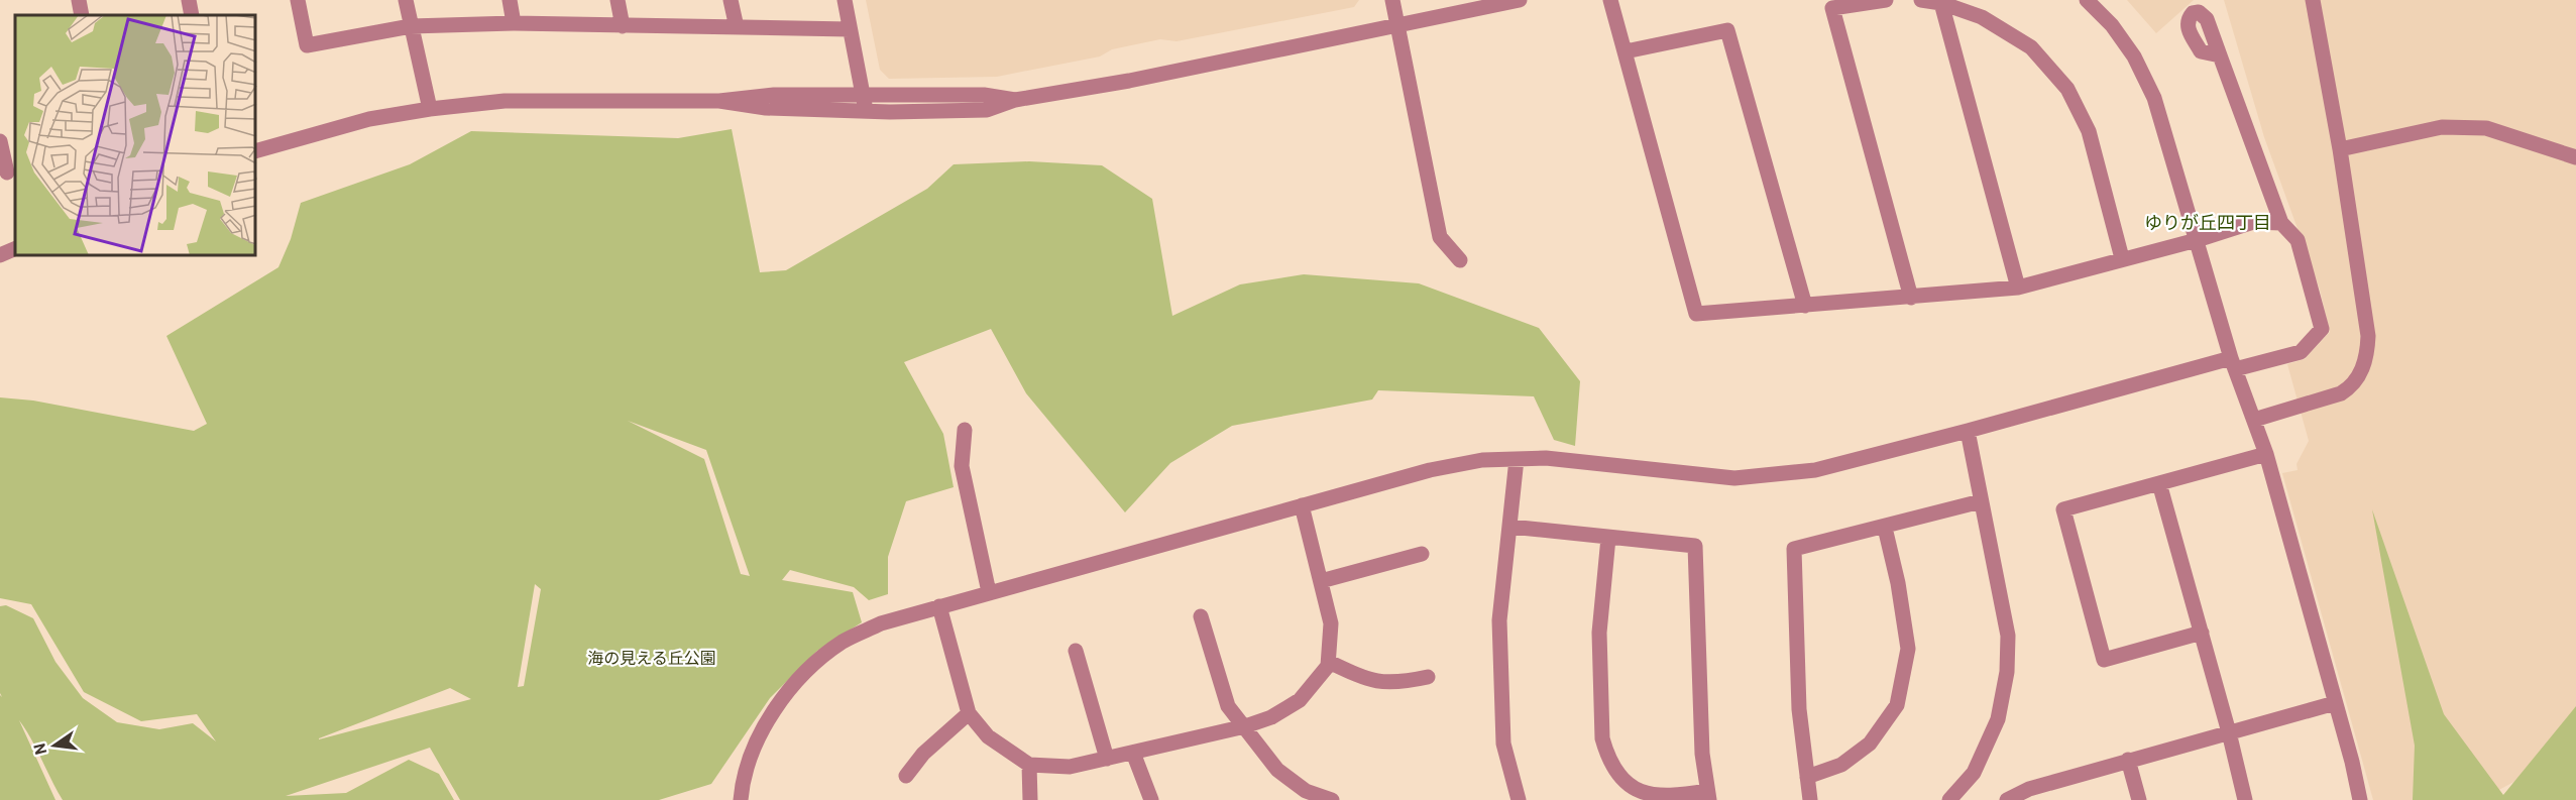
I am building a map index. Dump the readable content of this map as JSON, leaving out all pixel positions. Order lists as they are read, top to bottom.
{
  "districts": ["ゆりが丘四丁目"],
  "parks": ["海の見える丘公園"],
  "north": "left"
}
